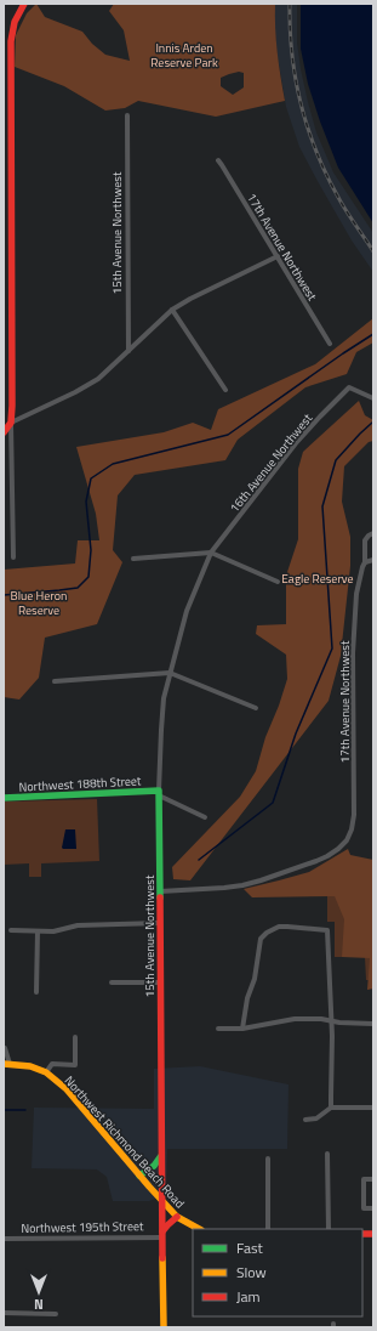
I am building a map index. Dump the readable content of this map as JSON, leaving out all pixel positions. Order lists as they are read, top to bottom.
{
  "streets": {
    "street": [
      "15th Avenue Northwest",
      "17th Avenue Northwest",
      "16th Avenue Northwest",
      "Northwest 188th Street",
      "Northwest Richmond Beach Road",
      "Northwest 195th Street"
    ]
  },
  "crossings": [
    ["15th Avenue Northwest", "17th Avenue Northwest"],
    ["15th Avenue Northwest", "16th Avenue Northwest"],
    ["15th Avenue Northwest", "Northwest 188th Street"],
    ["15th Avenue Northwest", "Northwest Richmond Beach Road"],
    ["15th Avenue Northwest", "Northwest 195th Street"]
  ],
  "parks": ["Innis Arden Reserve Park", "Eagle Reserve", "Blue Heron Reserve"],
  "legend": ["Fast", "Slow", "Jam"],
  "north": "bottom"
}
